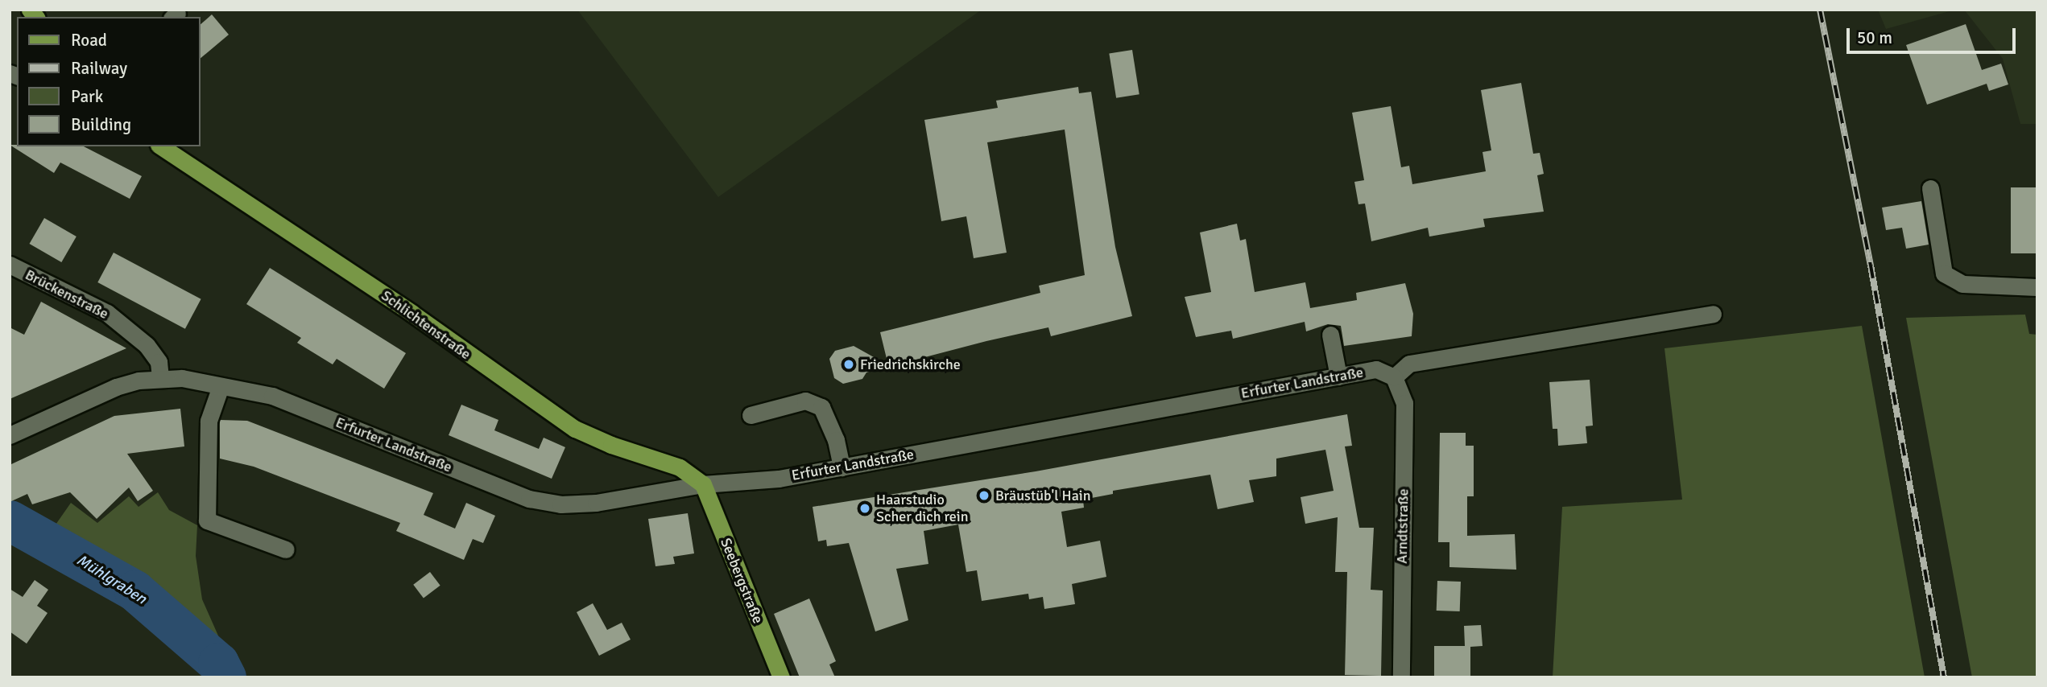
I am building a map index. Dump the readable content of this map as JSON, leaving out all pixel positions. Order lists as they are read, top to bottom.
{
  "streets": {
    "main road": ["Schlichtenstraße", "Seebergstraße"],
    "street": ["Brückenstraße", "Erfurter Landstraße", "Arndtstraße"]
  },
  "crossings": [
    ["Brückenstraße", "Erfurter Landstraße"],
    ["Schlichtenstraße", "Erfurter Landstraße"],
    ["Schlichtenstraße", "Seebergstraße"],
    ["Erfurter Landstraße", "Arndtstraße"],
    ["Erfurter Landstraße", "Seebergstraße"]
  ],
  "water": ["Mühlgraben"],
  "places": ["Friedrichskirche", "Bräustüb'l Hain", "Haarstudio Scher dich rein"],
  "legend": [
    "Road",
    "Railway",
    "Park",
    "Building"
  ],
  "scale_bar": "50 m"
}
